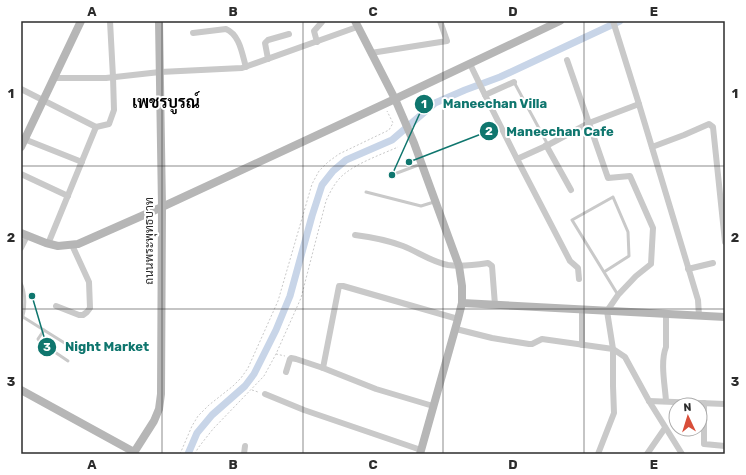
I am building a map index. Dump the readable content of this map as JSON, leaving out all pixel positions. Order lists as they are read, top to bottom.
{
  "streets": {
    "street": ["ถนนพระพุทธบาท"]
  },
  "districts": ["เพชรบูรณ์"],
  "places": ["Maneechan Cafe", "Maneechan Villa", "Night Market"],
  "north": "top",
  "grid": {
    "columns": [
      "A",
      "B",
      "C",
      "D",
      "E"
    ],
    "rows": ["1", "2", "3"]
  }
}
